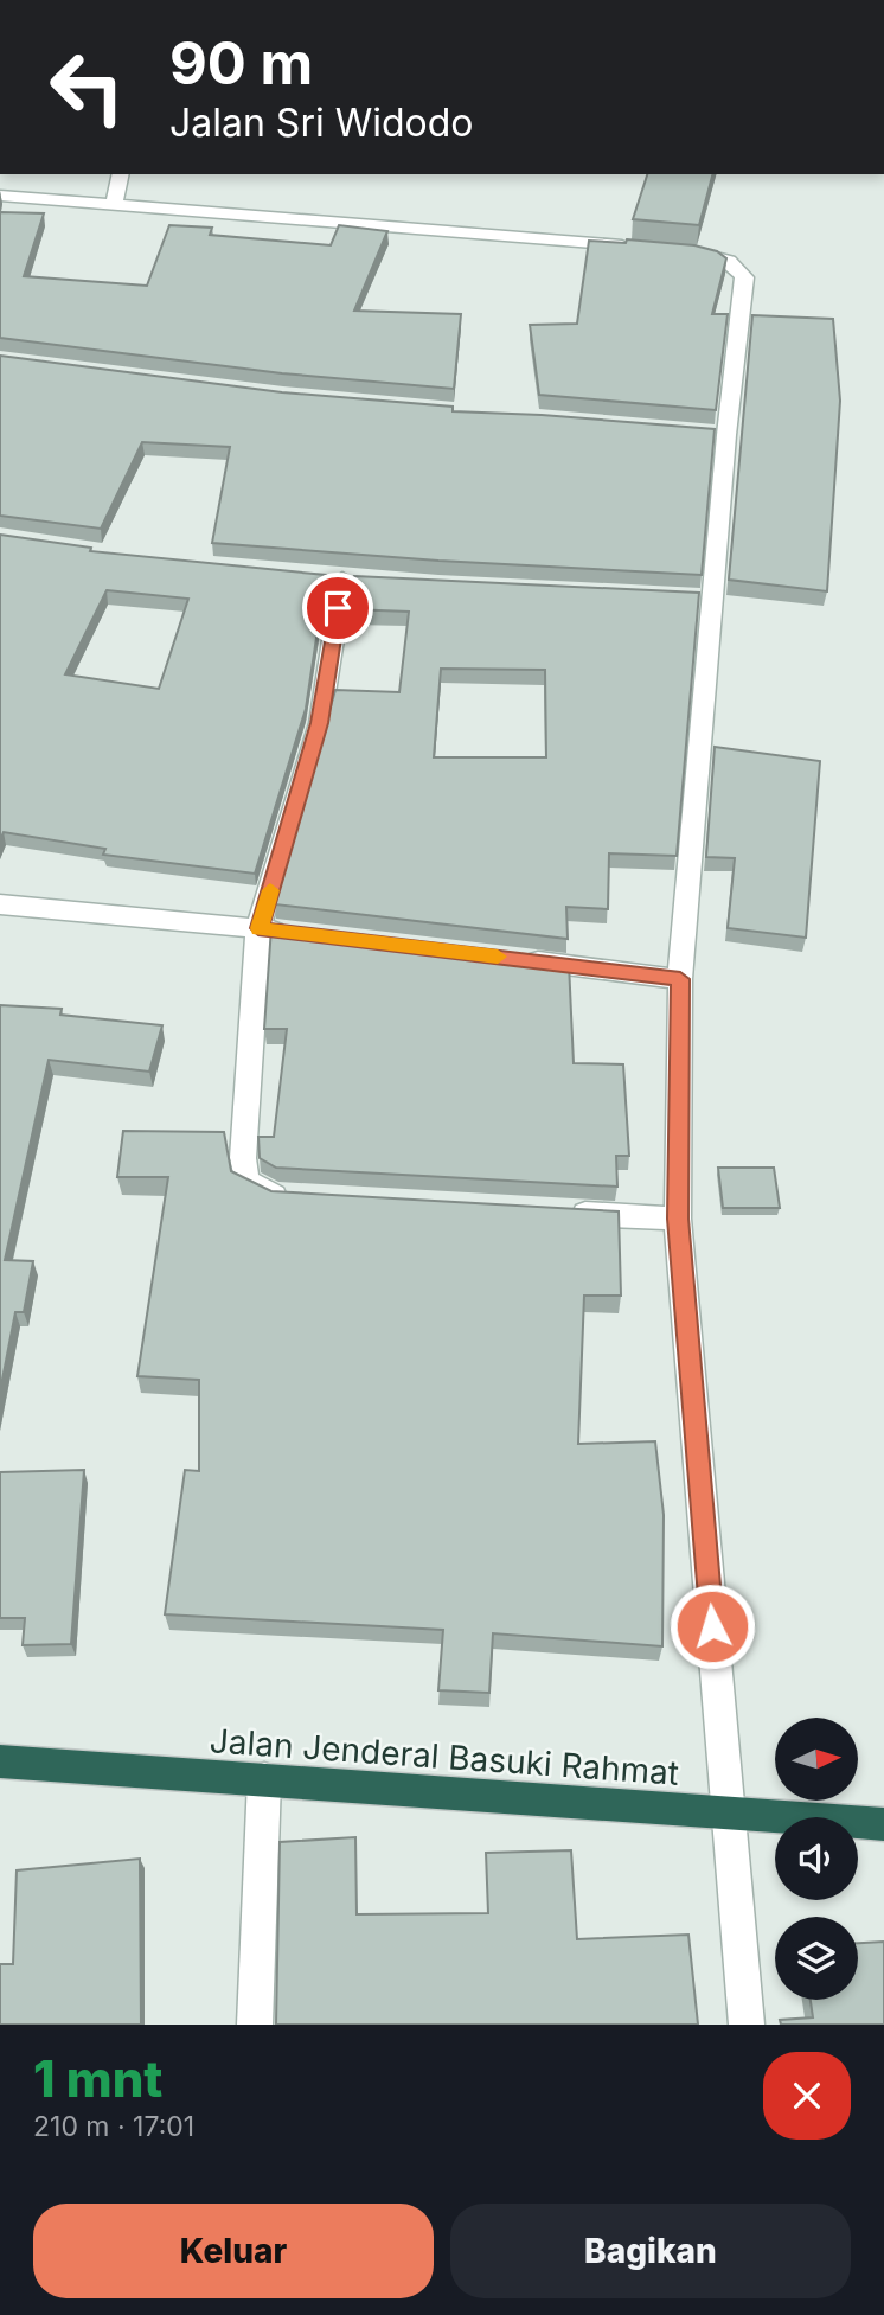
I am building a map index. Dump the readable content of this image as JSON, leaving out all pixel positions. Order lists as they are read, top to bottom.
{
  "streets": {
    "highway": ["Jalan Jenderal Basuki Rahmat"]
  },
  "north": "right",
  "page": {
    "turn": ["90 m", "Jalan Sri Widodo"],
    "heading": ["1 mnt", "210 m · 17:01"],
    "buttons": ["Keluar", "Bagikan"]
  }
}
